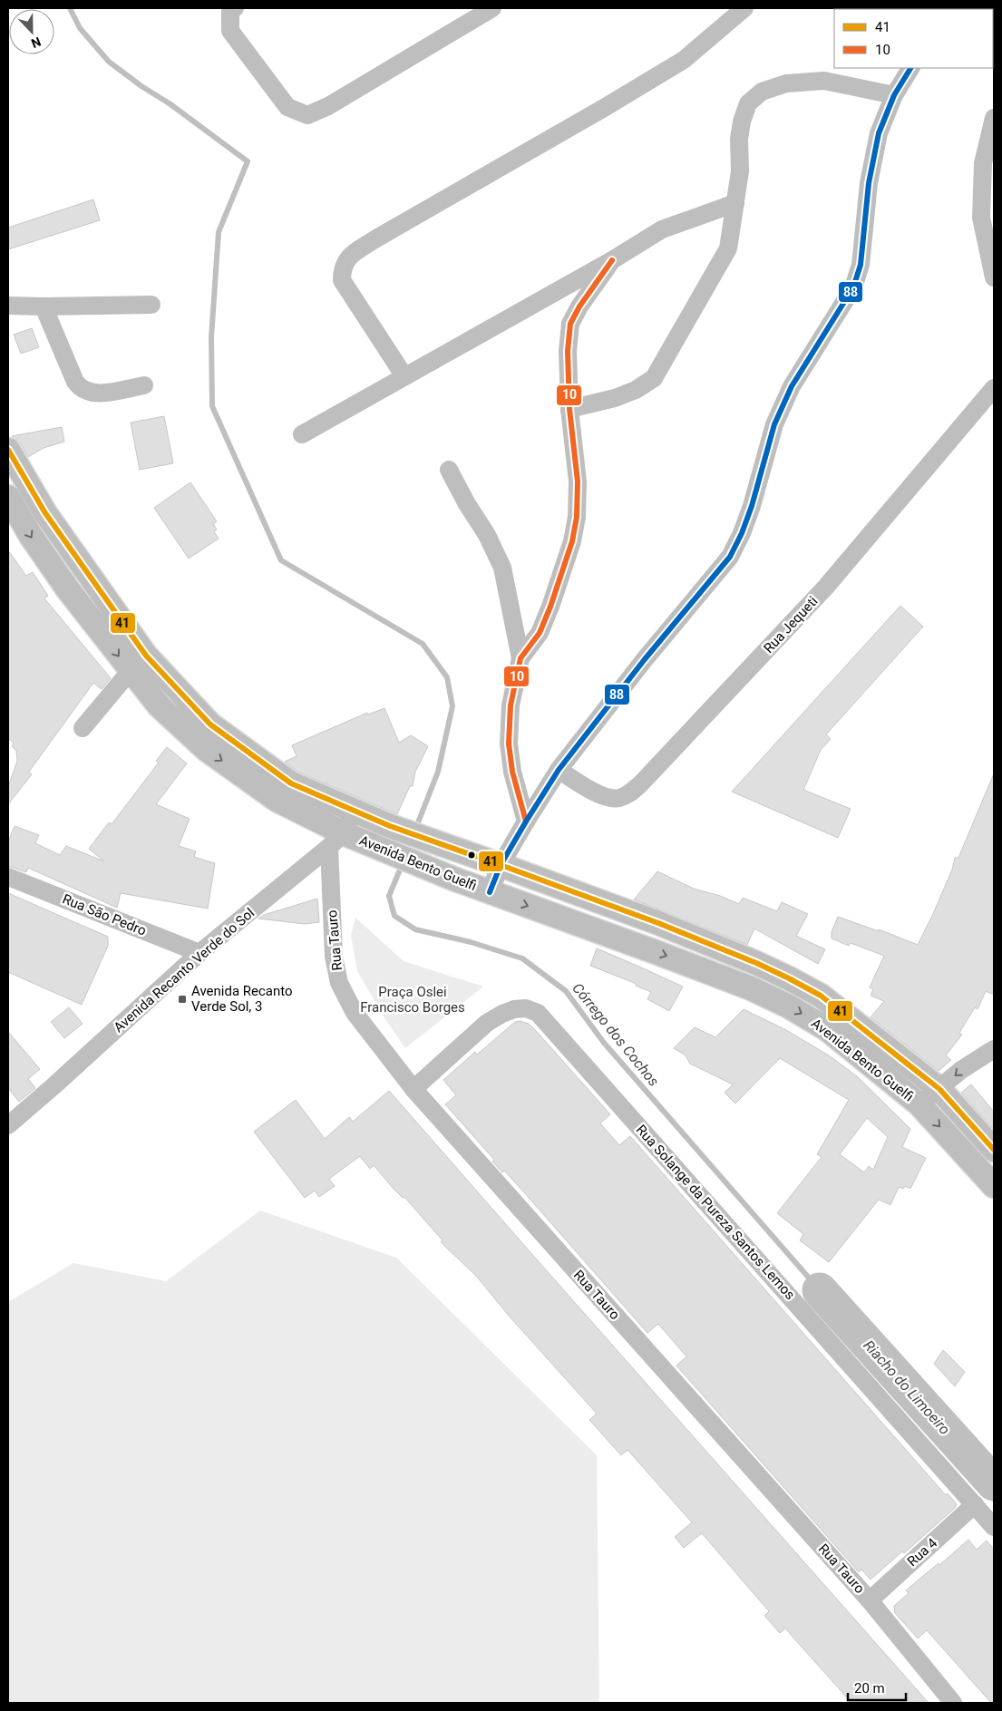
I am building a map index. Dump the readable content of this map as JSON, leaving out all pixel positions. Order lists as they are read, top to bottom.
{
  "streets": {
    "main road": ["Avenida Bento Guelfi"],
    "street": [
      "Rua Jequeti",
      "Rua São Pedro",
      "Rua Tauro",
      "Avenida Recanto Verde do Sol",
      "Rua Solange da Pureza Santos Lemos",
      "Rua 4"
    ]
  },
  "crossings": [
    ["Avenida Bento Guelfi", "Rua Tauro"],
    ["Avenida Bento Guelfi", "Avenida Recanto Verde do Sol"],
    ["Rua São Pedro", "Avenida Recanto Verde do Sol"],
    ["Rua Tauro", "Avenida Recanto Verde do Sol"],
    ["Rua Tauro", "Rua Solange da Pureza Santos Lemos"],
    ["Rua Tauro", "Rua 4"],
    ["Rua Solange da Pureza Santos Lemos", "Rua 4"]
  ],
  "water": ["Córrego dos Cochos", "Riacho do Limoeiro"],
  "parks": ["Praça Oslei Francisco Borges"],
  "places": {
    "transit": ["Avenida Recanto Verde Sol, 3"]
  },
  "lines": ["transit line 88", "transit line 10", "transit line 41"],
  "legend": ["41", "10"],
  "scale_bar": "20 m",
  "north": "bottom"
}
